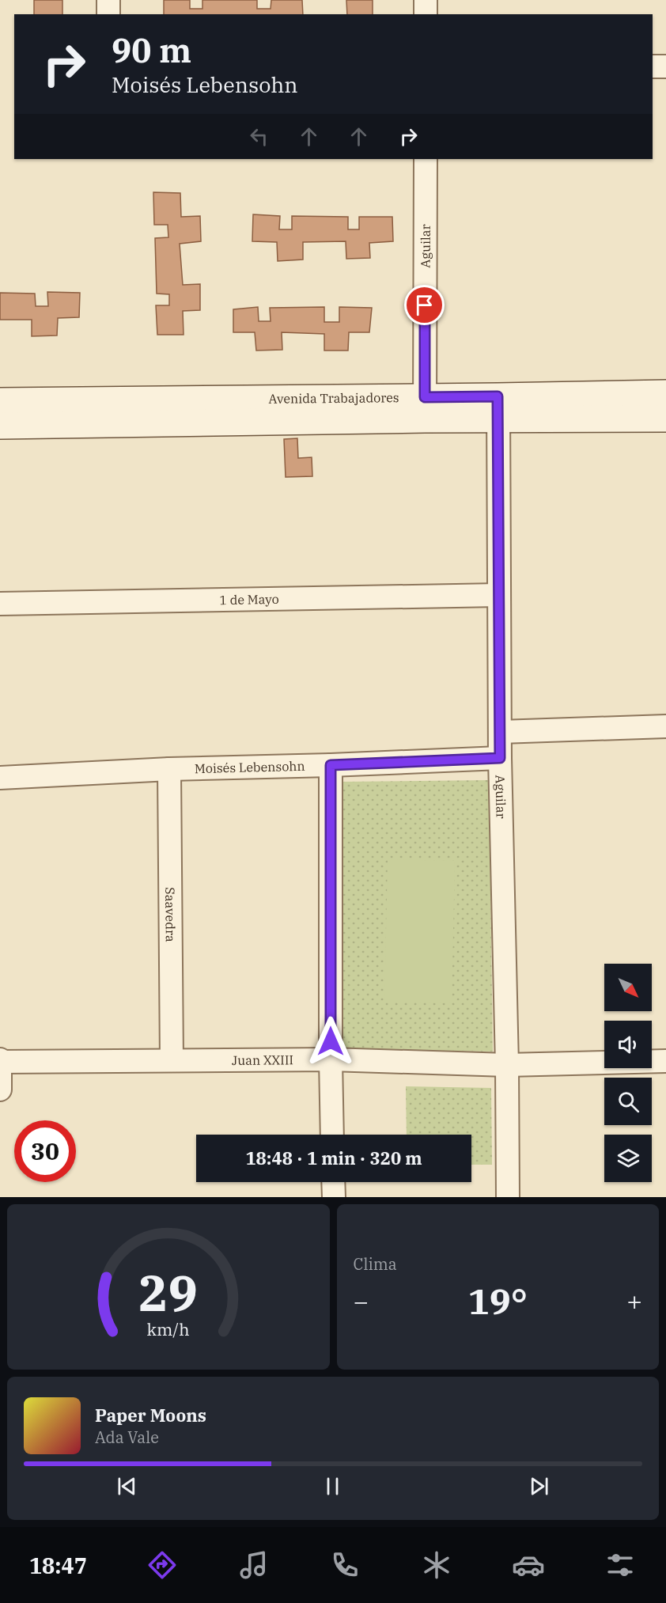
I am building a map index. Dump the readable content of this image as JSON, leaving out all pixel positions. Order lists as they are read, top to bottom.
{
  "streets": {
    "main road": ["Avenida Trabajadores"],
    "street": [
      "Aguilar",
      "1 de Mayo",
      "Moisés Lebensohn",
      "Saavedra",
      "Juan XXIII"
    ]
  },
  "crossings": [
    ["Aguilar", "Avenida Trabajadores"],
    ["Aguilar", "1 de Mayo"],
    ["Aguilar", "Moisés Lebensohn"],
    ["Aguilar", "Juan XXIII"],
    ["Moisés Lebensohn", "Saavedra"],
    ["Saavedra", "Juan XXIII"]
  ],
  "north": "bottom right",
  "page": {
    "turn": ["90 m", "Moisés Lebensohn"],
    "limit": "30",
    "trip": "18:48 · 1 min · 320 m",
    "tile": "Clima",
    "heat": ["−", "19°", "+"],
    "song": ["Paper Moons", "Ada Vale"],
    "tabs": "18:47",
    "gauge": ["29", "km/h"]
  }
}
